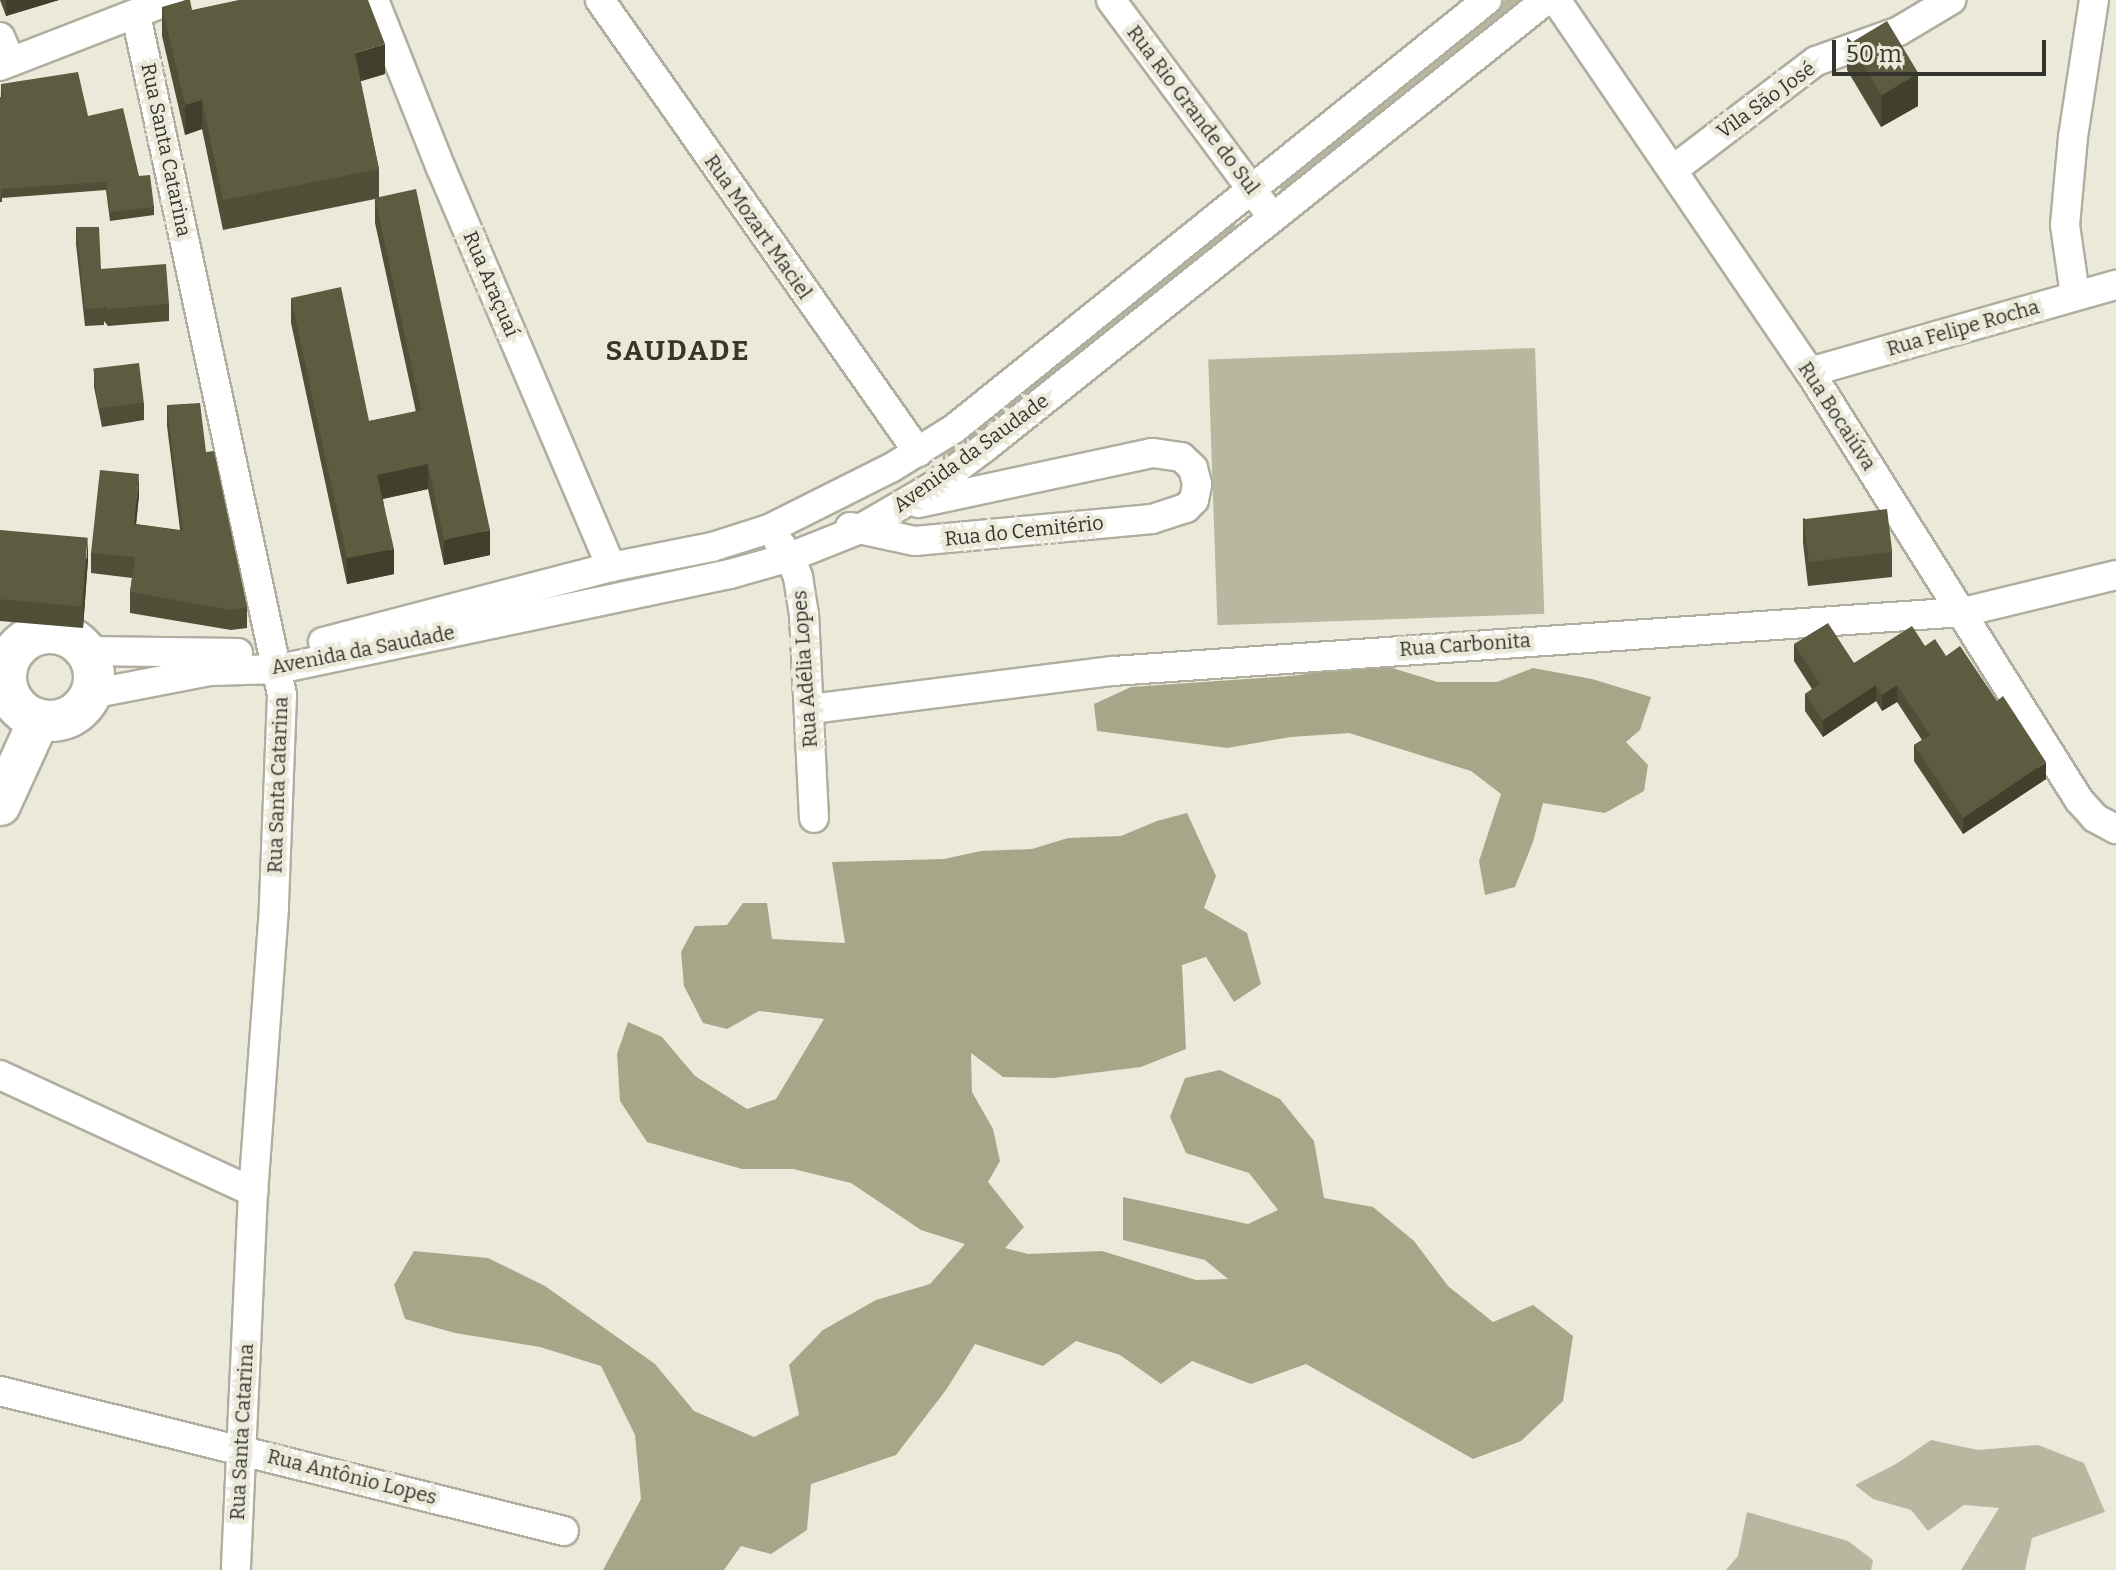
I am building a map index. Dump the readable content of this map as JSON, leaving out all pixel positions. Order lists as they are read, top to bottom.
{
  "streets": {
    "street": [
      "Vila São José",
      "Rua Rio Grande do Sul",
      "Rua Santa Catarina",
      "Rua Mozart Maciel",
      "Rua Araçuaí",
      "Rua Felipe Rocha",
      "Rua Bocaiúva",
      "Avenida da Saudade",
      "Rua do Cemitério",
      "Rua Carbonita",
      "Rua Adélia Lopes",
      "Rua Antônio Lopes"
    ]
  },
  "crossings": [
    ["Vila São José", "Rua Bocaiúva"],
    ["Rua Rio Grande do Sul", "Avenida da Saudade"],
    ["Rua Santa Catarina", "Avenida da Saudade"],
    ["Rua Santa Catarina", "Rua Antônio Lopes"],
    ["Rua Mozart Maciel", "Avenida da Saudade"],
    ["Rua Araçuaí", "Avenida da Saudade"],
    ["Rua Felipe Rocha", "Rua Bocaiúva"],
    ["Rua Bocaiúva", "Rua Carbonita"],
    ["Avenida da Saudade", "Rua do Cemitério"],
    ["Avenida da Saudade", "Rua Adélia Lopes"],
    ["Rua Carbonita", "Rua Adélia Lopes"]
  ],
  "districts": ["SAUDADE"],
  "scale_bar": "50 m"
}
